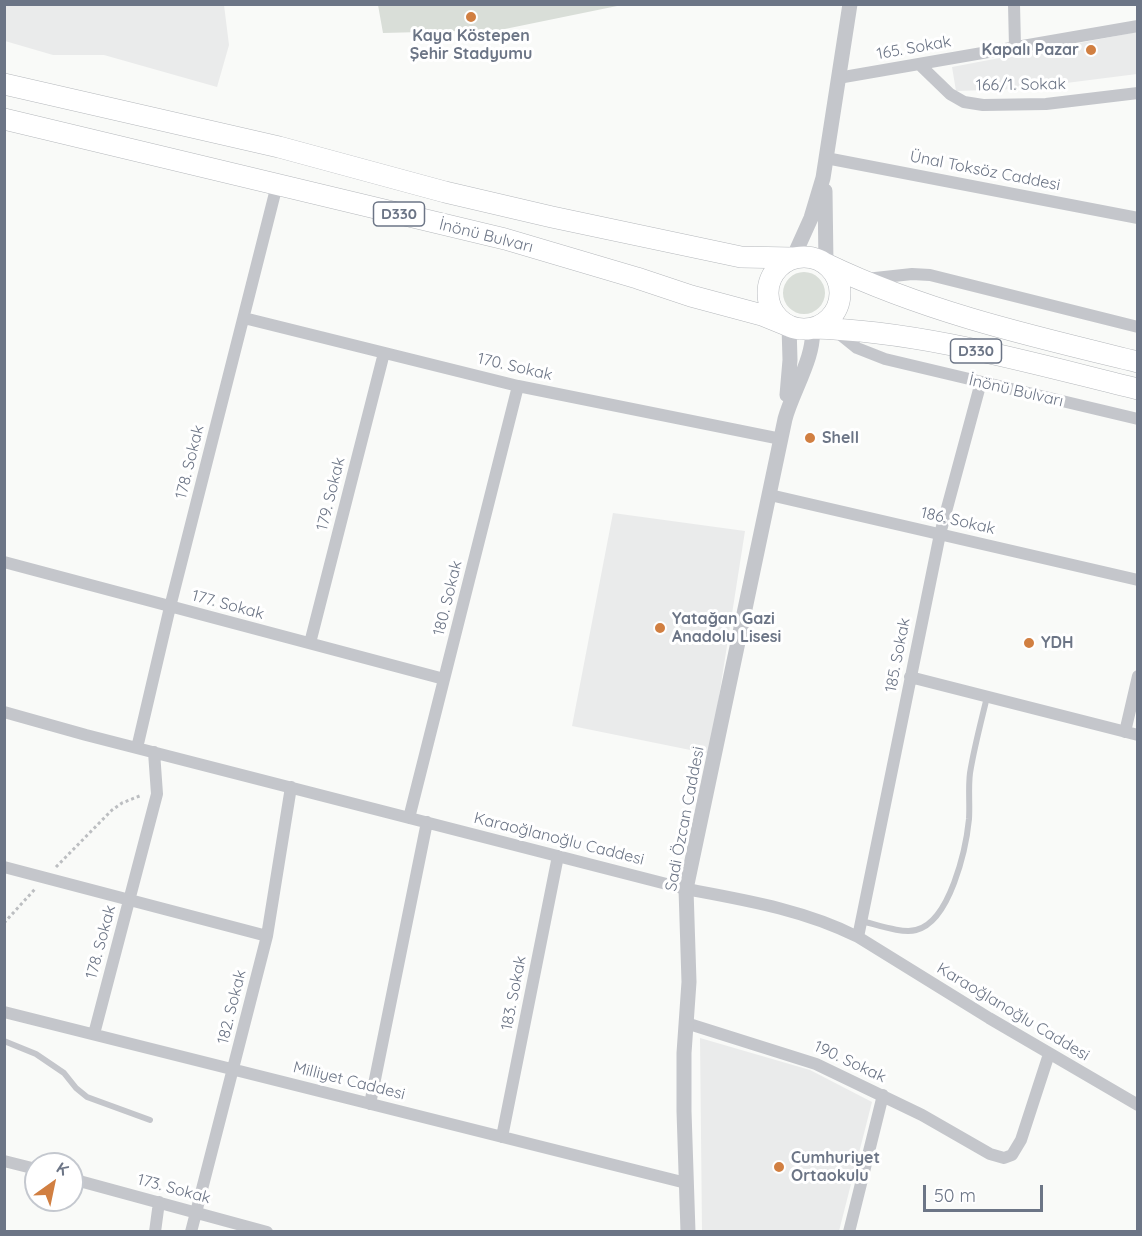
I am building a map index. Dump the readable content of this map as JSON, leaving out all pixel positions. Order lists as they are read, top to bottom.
{
  "streets": {
    "highway": ["D330", "İnönü Bulvarı"],
    "street": [
      "165. Sokak",
      "166/1. Sokak",
      "Ünal Toksöz Caddesi",
      "170. Sokak",
      "178. Sokak",
      "179. Sokak",
      "186. Sokak",
      "180. Sokak",
      "177. Sokak",
      "185. Sokak",
      "Sadi Özcan Caddesi",
      "Karaoğlanoğlu Caddesi",
      "183. Sokak",
      "182. Sokak",
      "190. Sokak",
      "Milliyet Caddesi",
      "173. Sokak"
    ]
  },
  "crossings": [
    ["165. Sokak", "166/1. Sokak"],
    ["D330", "İnönü Bulvarı"],
    ["D330", "Sadi Özcan Caddesi"],
    ["İnönü Bulvarı", "178. Sokak"],
    ["İnönü Bulvarı", "185. Sokak"],
    ["İnönü Bulvarı", "Sadi Özcan Caddesi"],
    ["170. Sokak", "178. Sokak"],
    ["170. Sokak", "179. Sokak"],
    ["170. Sokak", "180. Sokak"],
    ["170. Sokak", "Sadi Özcan Caddesi"],
    ["178. Sokak", "177. Sokak"],
    ["178. Sokak", "Karaoğlanoğlu Caddesi"],
    ["178. Sokak", "Milliyet Caddesi"],
    ["179. Sokak", "177. Sokak"],
    ["186. Sokak", "185. Sokak"],
    ["186. Sokak", "Sadi Özcan Caddesi"],
    ["180. Sokak", "177. Sokak"],
    ["180. Sokak", "Karaoğlanoğlu Caddesi"],
    ["185. Sokak", "Karaoğlanoğlu Caddesi"],
    ["Sadi Özcan Caddesi", "Karaoğlanoğlu Caddesi"],
    ["Sadi Özcan Caddesi", "190. Sokak"],
    ["Sadi Özcan Caddesi", "Milliyet Caddesi"],
    ["Karaoğlanoğlu Caddesi", "183. Sokak"],
    ["Karaoğlanoğlu Caddesi", "182. Sokak"],
    ["Karaoğlanoğlu Caddesi", "190. Sokak"],
    ["183. Sokak", "Milliyet Caddesi"],
    ["182. Sokak", "Milliyet Caddesi"],
    ["182. Sokak", "173. Sokak"]
  ],
  "places": [
    "Kaya Köstepen Şehir Stadyumu",
    "Kapalı Pazar",
    "Shell",
    "Yatağan Gazi Anadolu Lisesi",
    "YDH",
    "Cumhuriyet Ortaokulu"
  ],
  "scale_bar": "50 m",
  "north": "top right"
}
